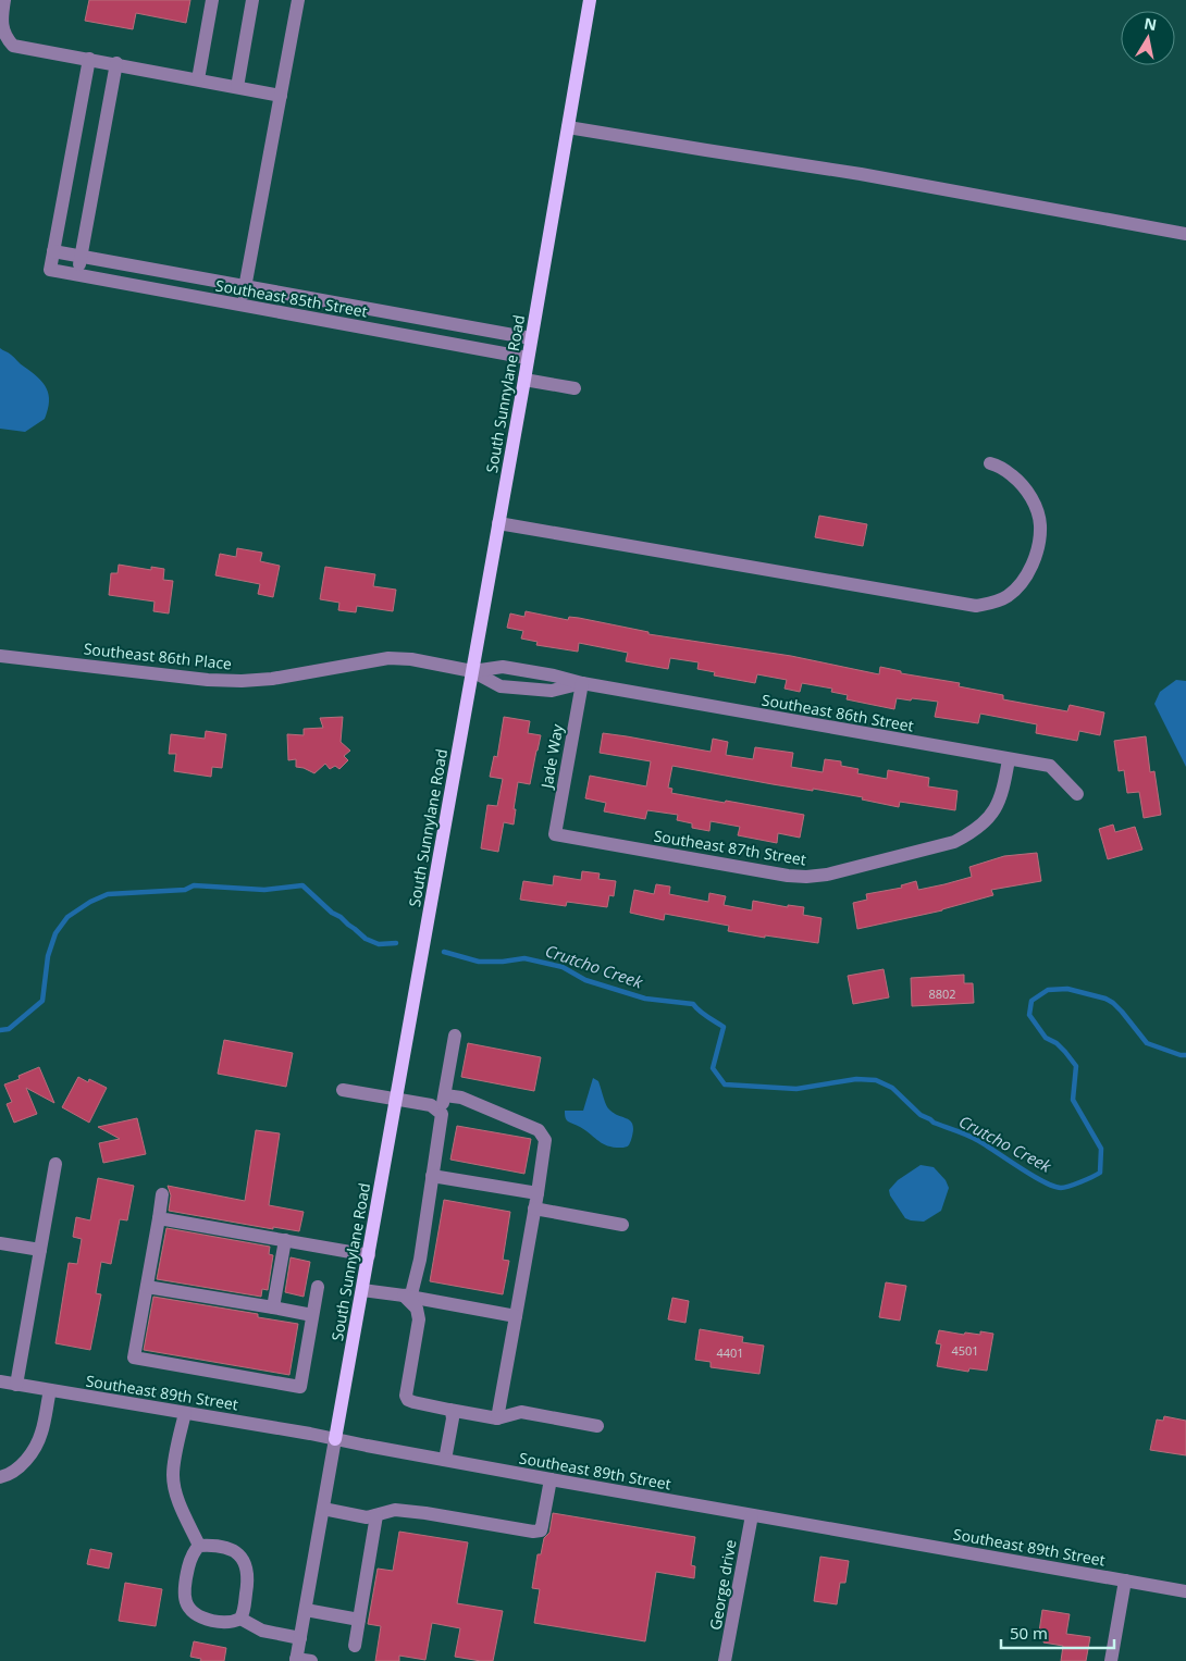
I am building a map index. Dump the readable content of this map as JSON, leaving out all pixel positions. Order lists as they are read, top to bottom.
{
  "streets": {
    "main road": ["South Sunnylane Road"],
    "street": [
      "Southeast 85th Street",
      "Southeast 86th Place",
      "Southeast 86th Street",
      "Jade Way",
      "Southeast 87th Street",
      "Southeast 89th Street",
      "George drive"
    ]
  },
  "crossings": [
    ["Southeast 85th Street", "South Sunnylane Road"],
    ["South Sunnylane Road", "Southeast 86th Place"],
    ["South Sunnylane Road", "Southeast 86th Street"],
    ["South Sunnylane Road", "Southeast 89th Street"],
    ["Southeast 86th Place", "Southeast 86th Street"],
    ["Southeast 86th Street", "Jade Way"],
    ["Southeast 86th Street", "Southeast 87th Street"],
    ["Jade Way", "Southeast 87th Street"],
    ["Southeast 89th Street", "George drive"]
  ],
  "water": ["Crutcho Creek"],
  "house_numbers": ["8802", "4501", "4401"],
  "scale_bar": "50 m",
  "north": "top"
}
